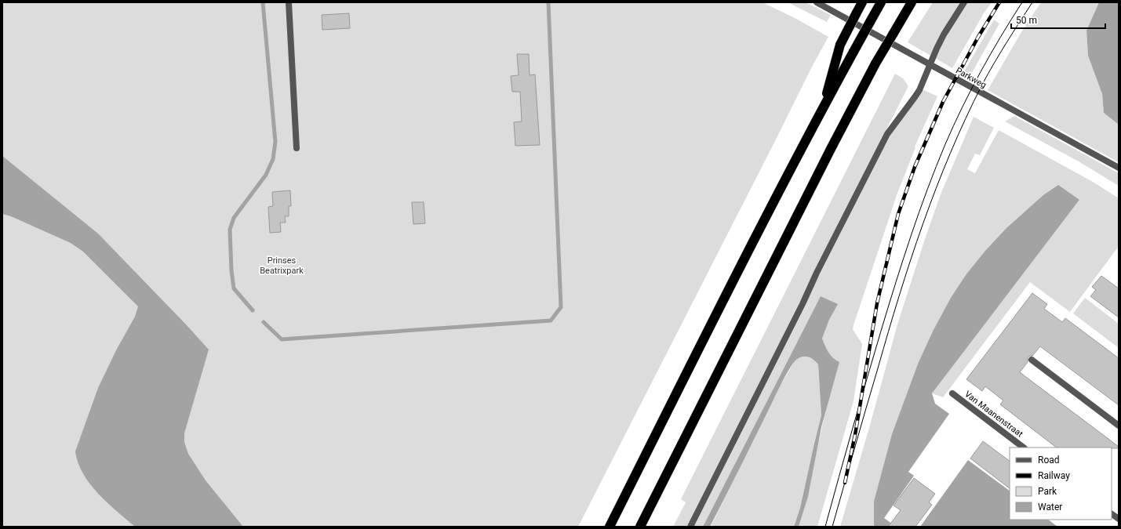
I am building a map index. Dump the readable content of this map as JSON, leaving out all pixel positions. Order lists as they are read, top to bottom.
{
  "streets": {
    "street": ["Parkweg", "Van Maanenstraat"]
  },
  "parks": ["Prinses Beatrixpark"],
  "legend": [
    "Road",
    "Railway",
    "Park",
    "Water"
  ],
  "scale_bar": "50 m"
}
